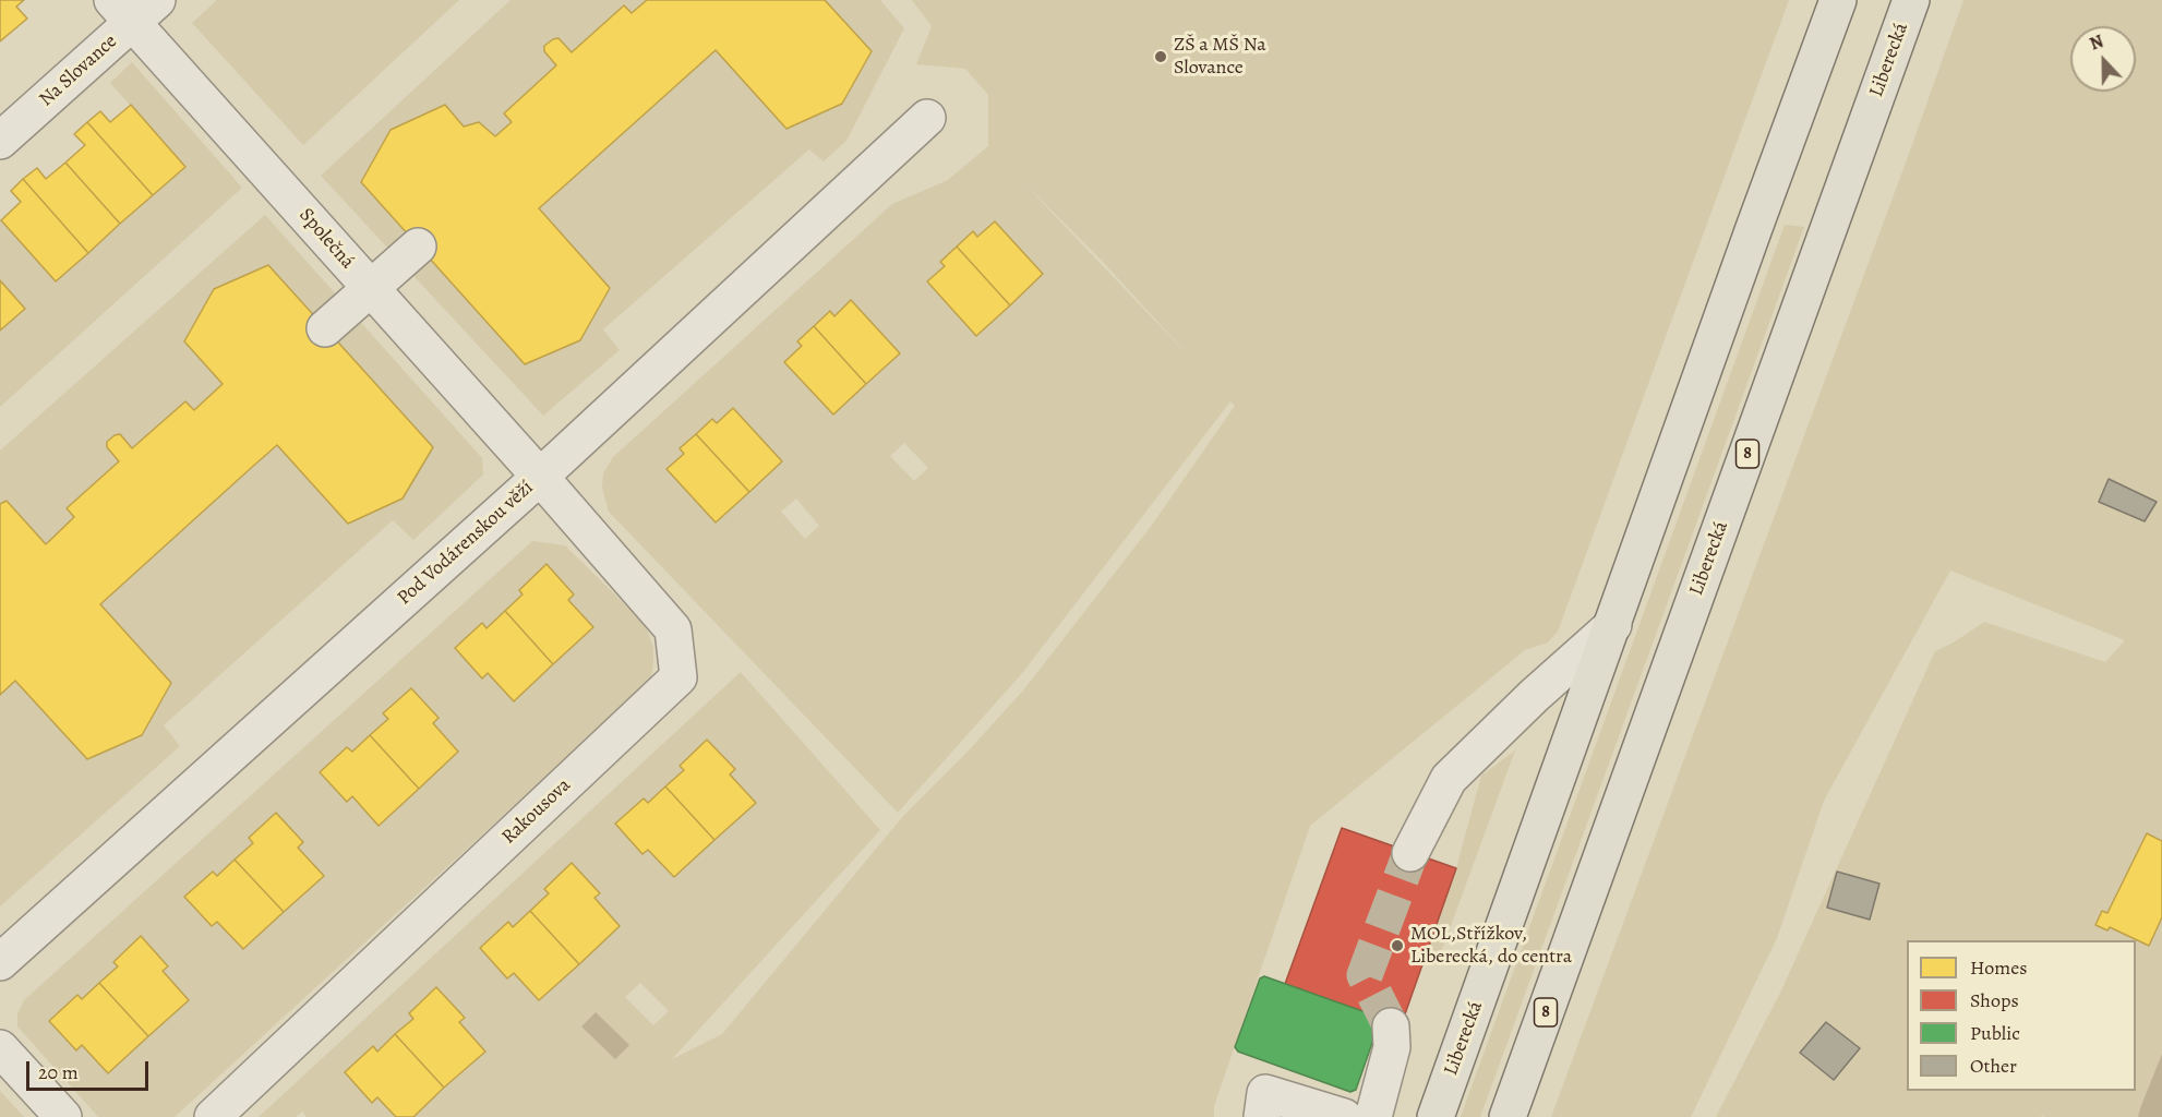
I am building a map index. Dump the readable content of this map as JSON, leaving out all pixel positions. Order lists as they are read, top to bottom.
{
  "streets": {
    "highway": ["Liberecká", "8"],
    "street": [
      "Na Slovance",
      "Společná",
      "Pod Vodárenskou věží",
      "Rakousova"
    ]
  },
  "crossings": [
    ["Na Slovance", "Společná"],
    ["Společná", "Pod Vodárenskou věží"],
    ["Společná", "Rakousova"],
    ["Pod Vodárenskou věží", "Rakousova"]
  ],
  "places": ["ZŠ a MŠ Na Slovance", "MOL,Střížkov, Liberecká, do centra"],
  "legend": [
    "Homes",
    "Shops",
    "Public",
    "Other"
  ],
  "scale_bar": "20 m",
  "north": "top"
}
